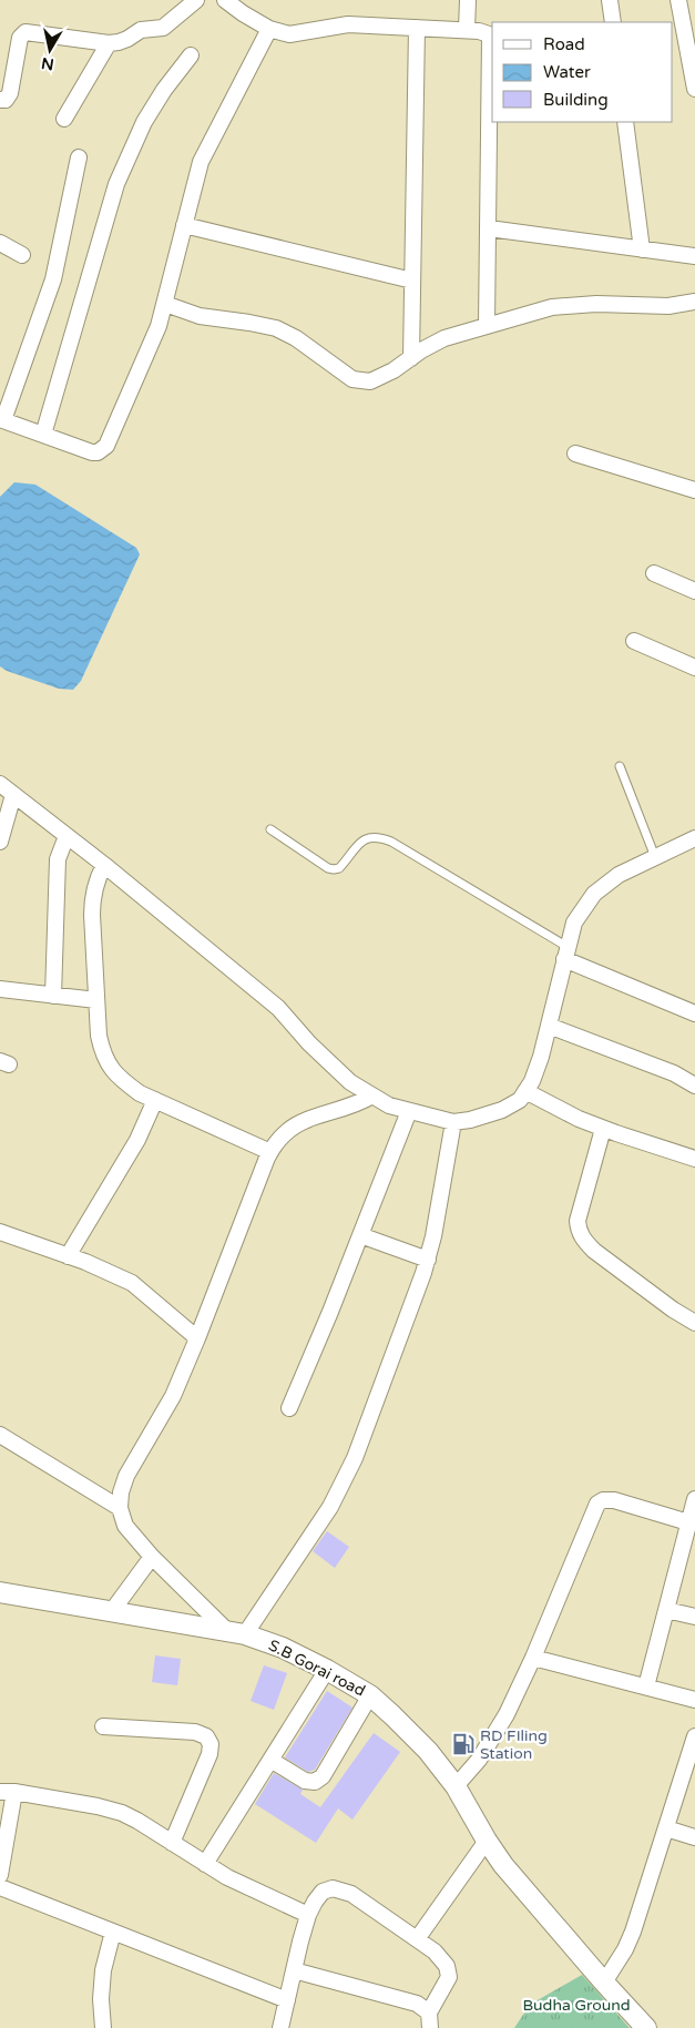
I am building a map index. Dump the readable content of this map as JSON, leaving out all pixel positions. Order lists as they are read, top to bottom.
{
  "streets": {
    "street": ["S.B Gorai road"]
  },
  "parks": ["Budha Ground"],
  "places": {
    "fuel station": ["RD FIling Station"]
  },
  "legend": ["Road", "Water", "Building"],
  "north": "bottom"
}
